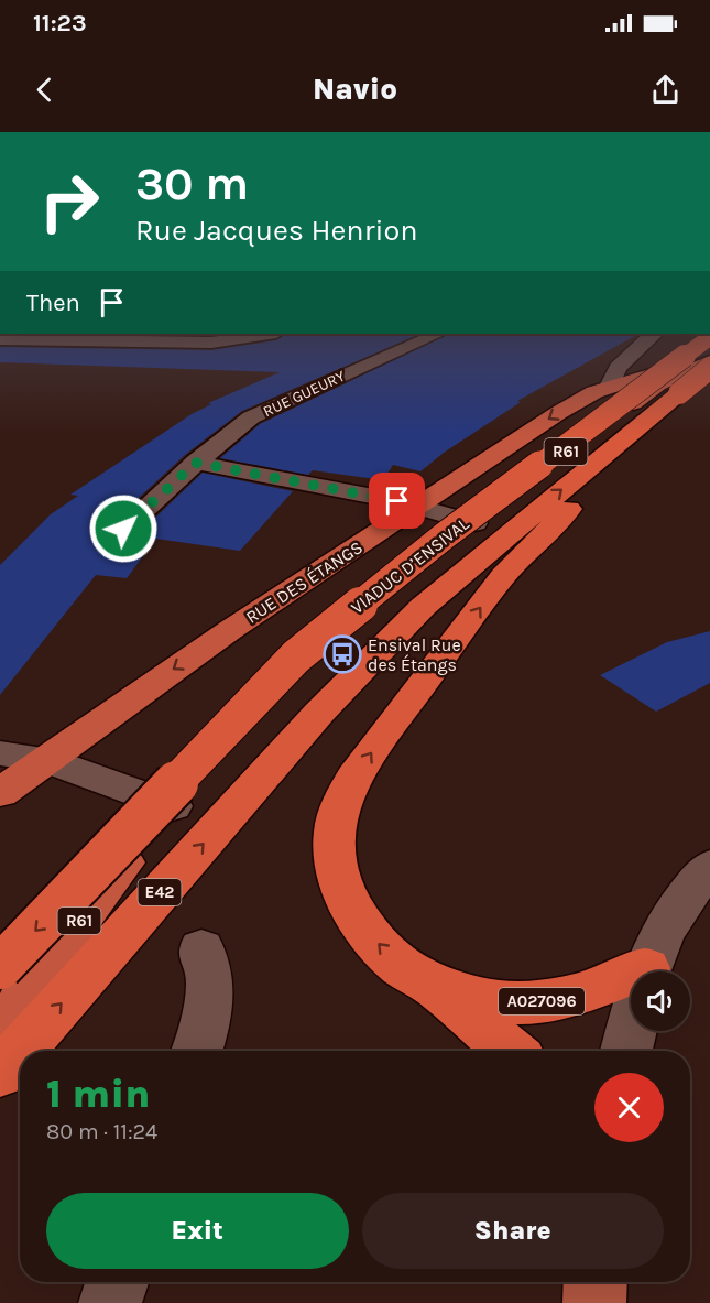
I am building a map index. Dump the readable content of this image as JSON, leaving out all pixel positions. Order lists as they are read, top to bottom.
{
  "streets": {
    "highway": [
      "R61",
      "VIADUC D’ENSIVAL",
      "RUE DES ÉTANGS",
      "E42",
      "A027096"
    ],
    "street": ["RUE GUEURY"]
  },
  "crossings": [
    ["R61", "RUE DES ÉTANGS"]
  ],
  "places": {
    "bus stop": ["Ensival Rue des Étangs"]
  },
  "page": {
    "status": "11:23",
    "header": "Navio",
    "turn": ["30 m", "Rue Jacques Henrion"],
    "then": "Then",
    "heading": ["1 min", "80 m · 11:24"],
    "buttons": ["Exit", "Share"]
  }
}
